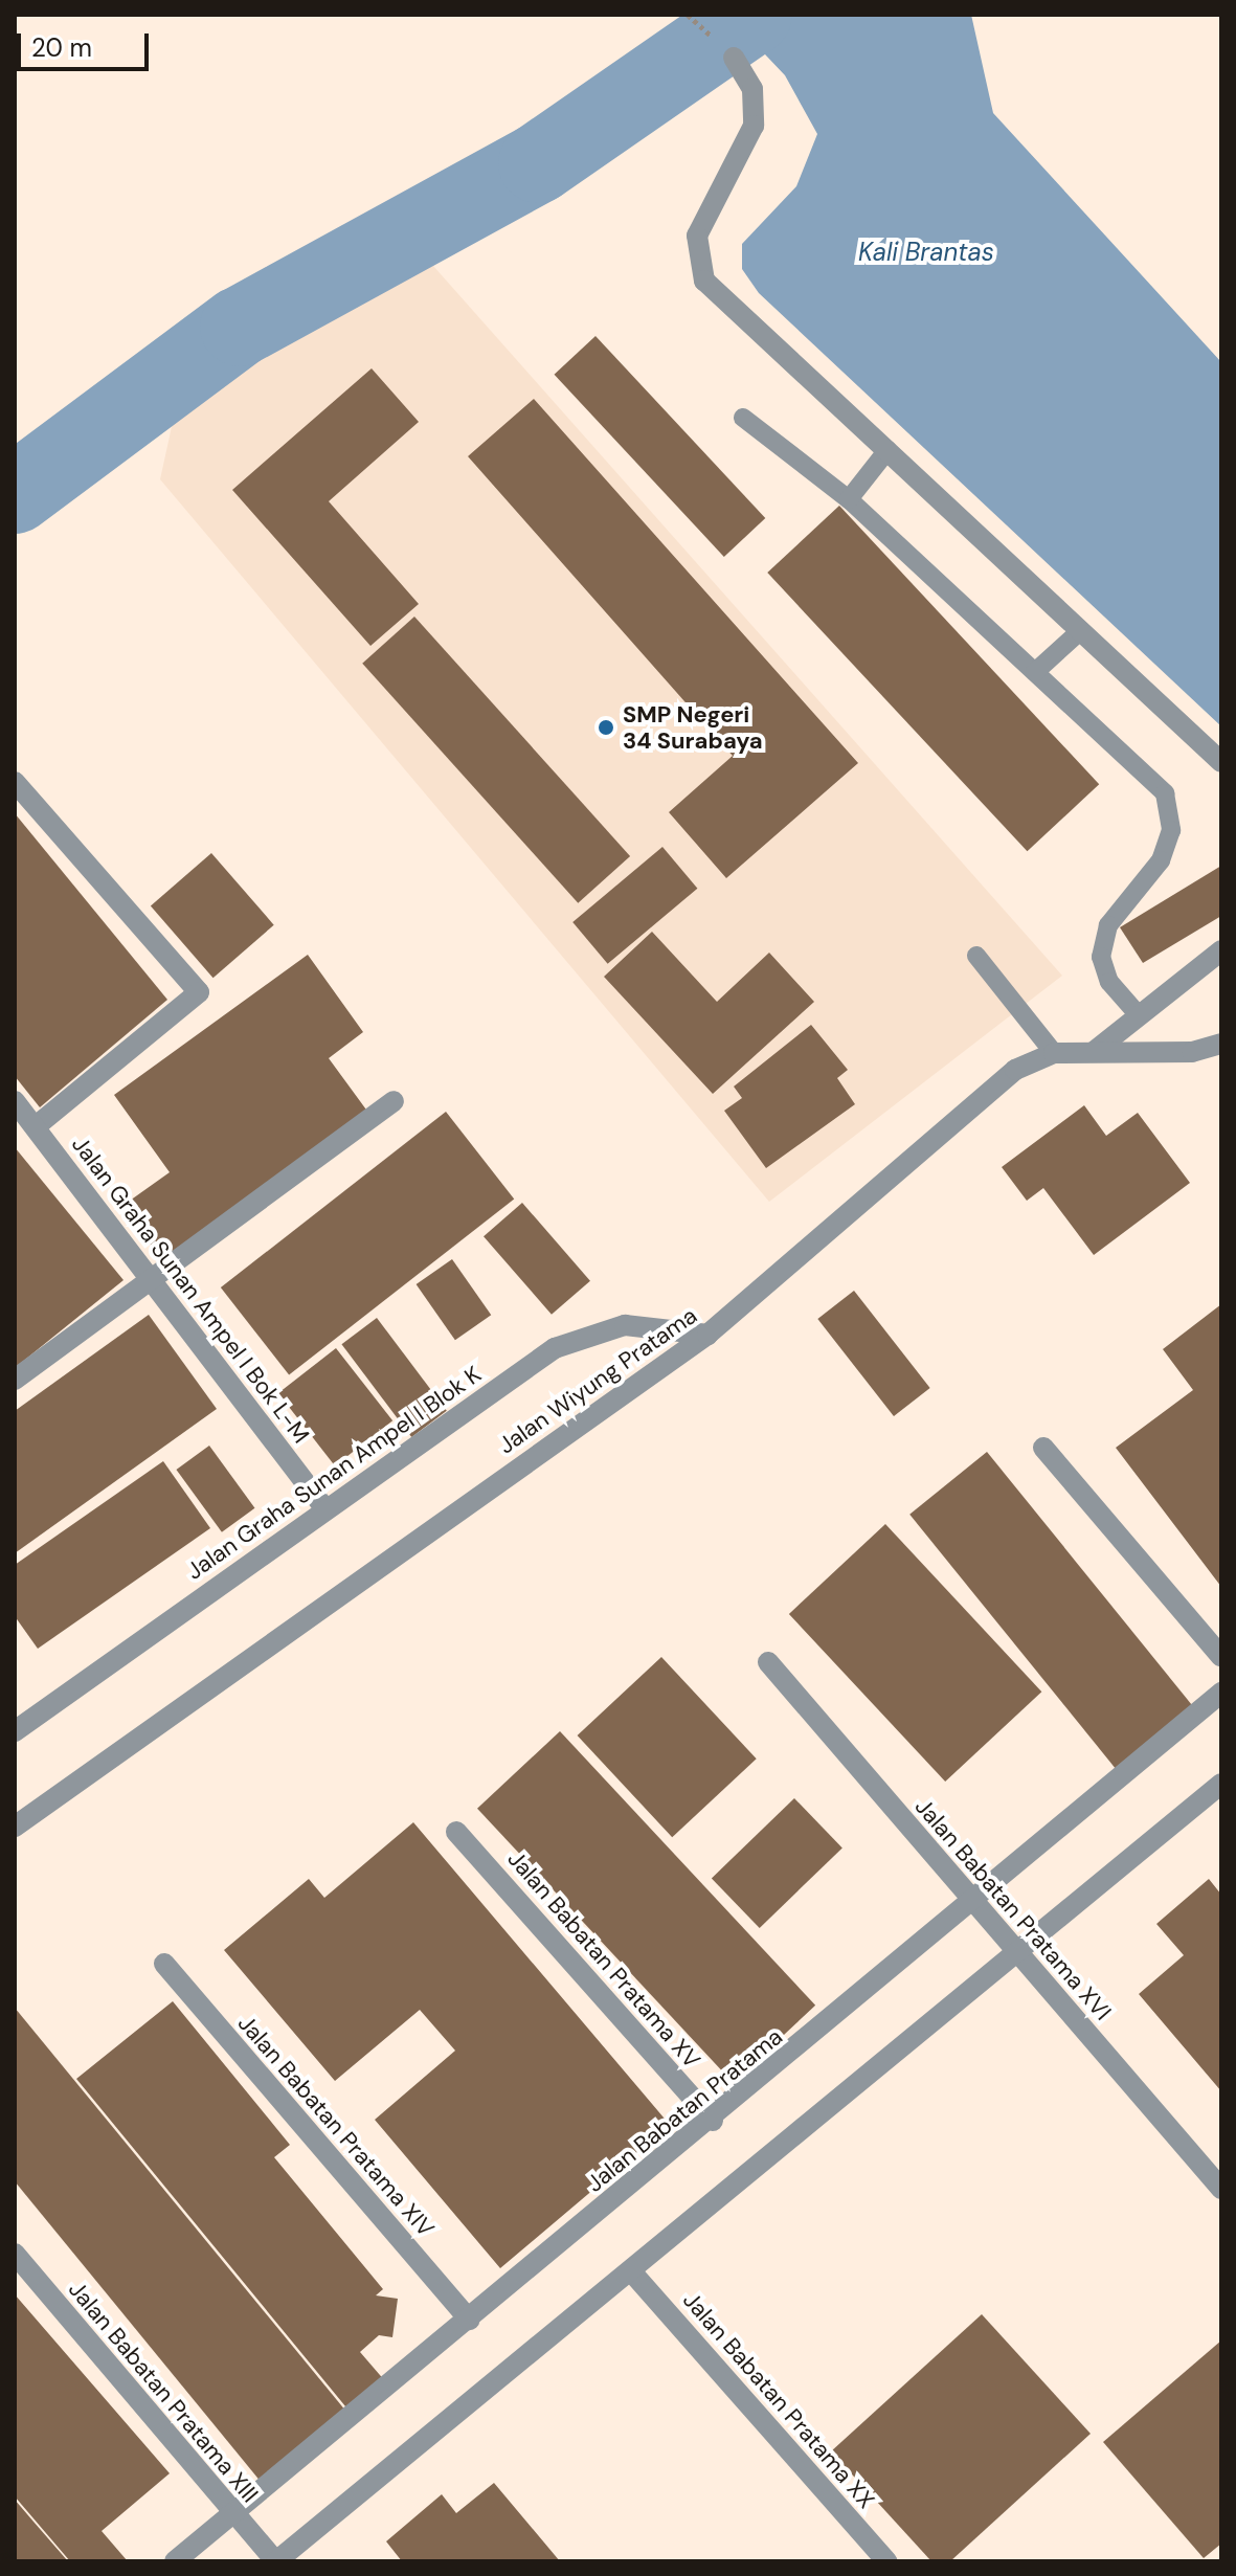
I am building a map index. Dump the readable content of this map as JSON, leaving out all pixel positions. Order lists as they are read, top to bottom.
{
  "streets": {
    "street": [
      "Jalan Graha Sunan Ampel I Bok L-M",
      "Jalan Wiyung Pratama",
      "Jalan Graha Sunan Ampel I Blok K",
      "Jalan Babatan Pratama XVI",
      "Jalan Babatan Pratama XV",
      "Jalan Babatan Pratama",
      "Jalan Babatan Pratama XIV",
      "Jalan Babatan Pratama XIII",
      "Jalan Babatan Pratama XX"
    ]
  },
  "crossings": [
    ["Jalan Graha Sunan Ampel I Bok L-M", "Jalan Graha Sunan Ampel I Blok K"],
    ["Jalan Wiyung Pratama", "Jalan Graha Sunan Ampel I Blok K"],
    ["Jalan Babatan Pratama XVI", "Jalan Babatan Pratama"],
    ["Jalan Babatan Pratama XV", "Jalan Babatan Pratama"],
    ["Jalan Babatan Pratama", "Jalan Babatan Pratama XIV"],
    ["Jalan Babatan Pratama", "Jalan Babatan Pratama XIII"]
  ],
  "water": ["Kali Brantas"],
  "places": ["SMP Negeri 34 Surabaya"],
  "scale_bar": "20 m"
}
